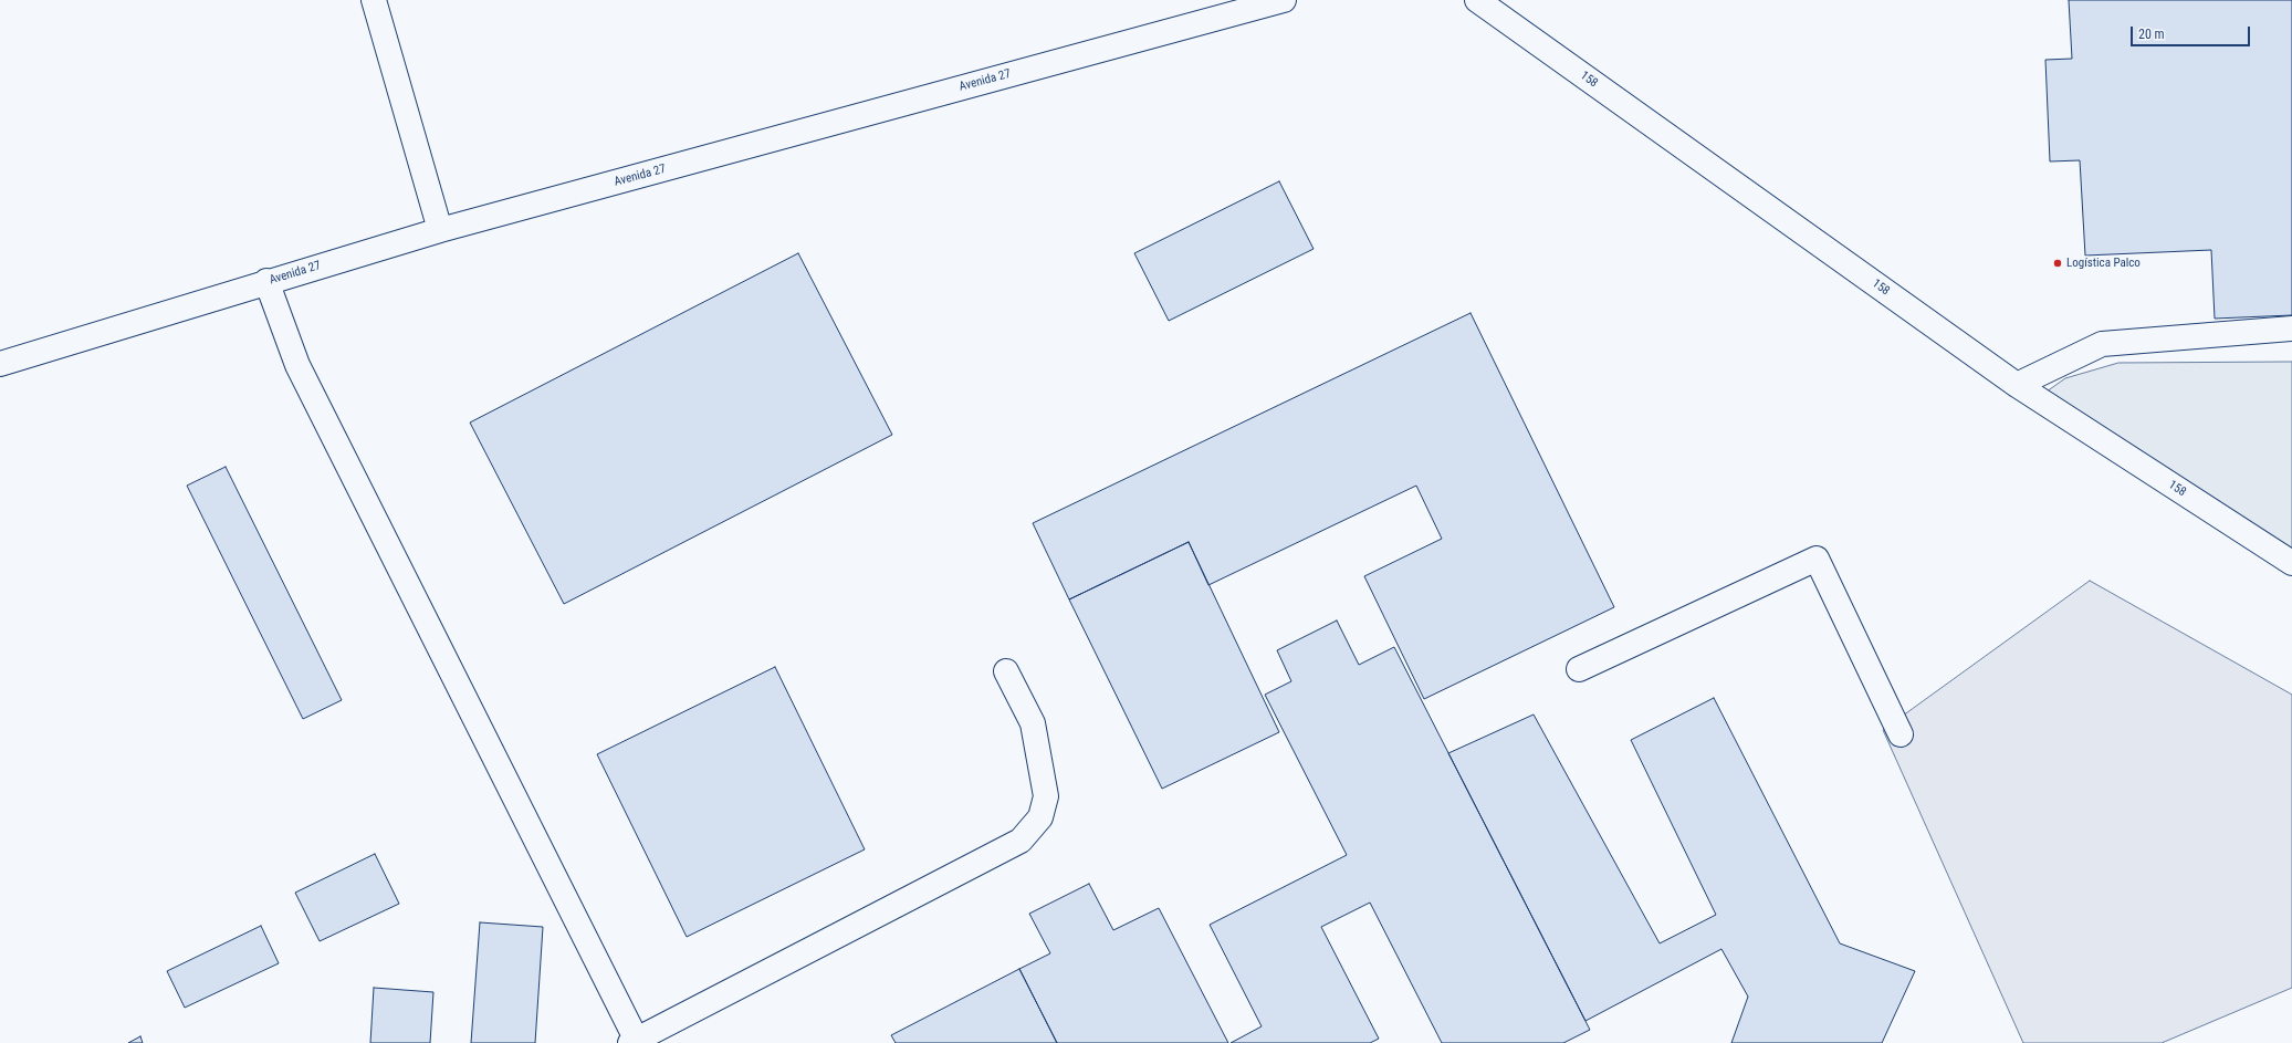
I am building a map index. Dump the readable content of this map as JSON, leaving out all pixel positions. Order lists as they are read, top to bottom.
{
  "streets": {
    "street": ["158", "Avenida 27"]
  },
  "places": ["Logística Palco"],
  "scale_bar": "20 m"
}
